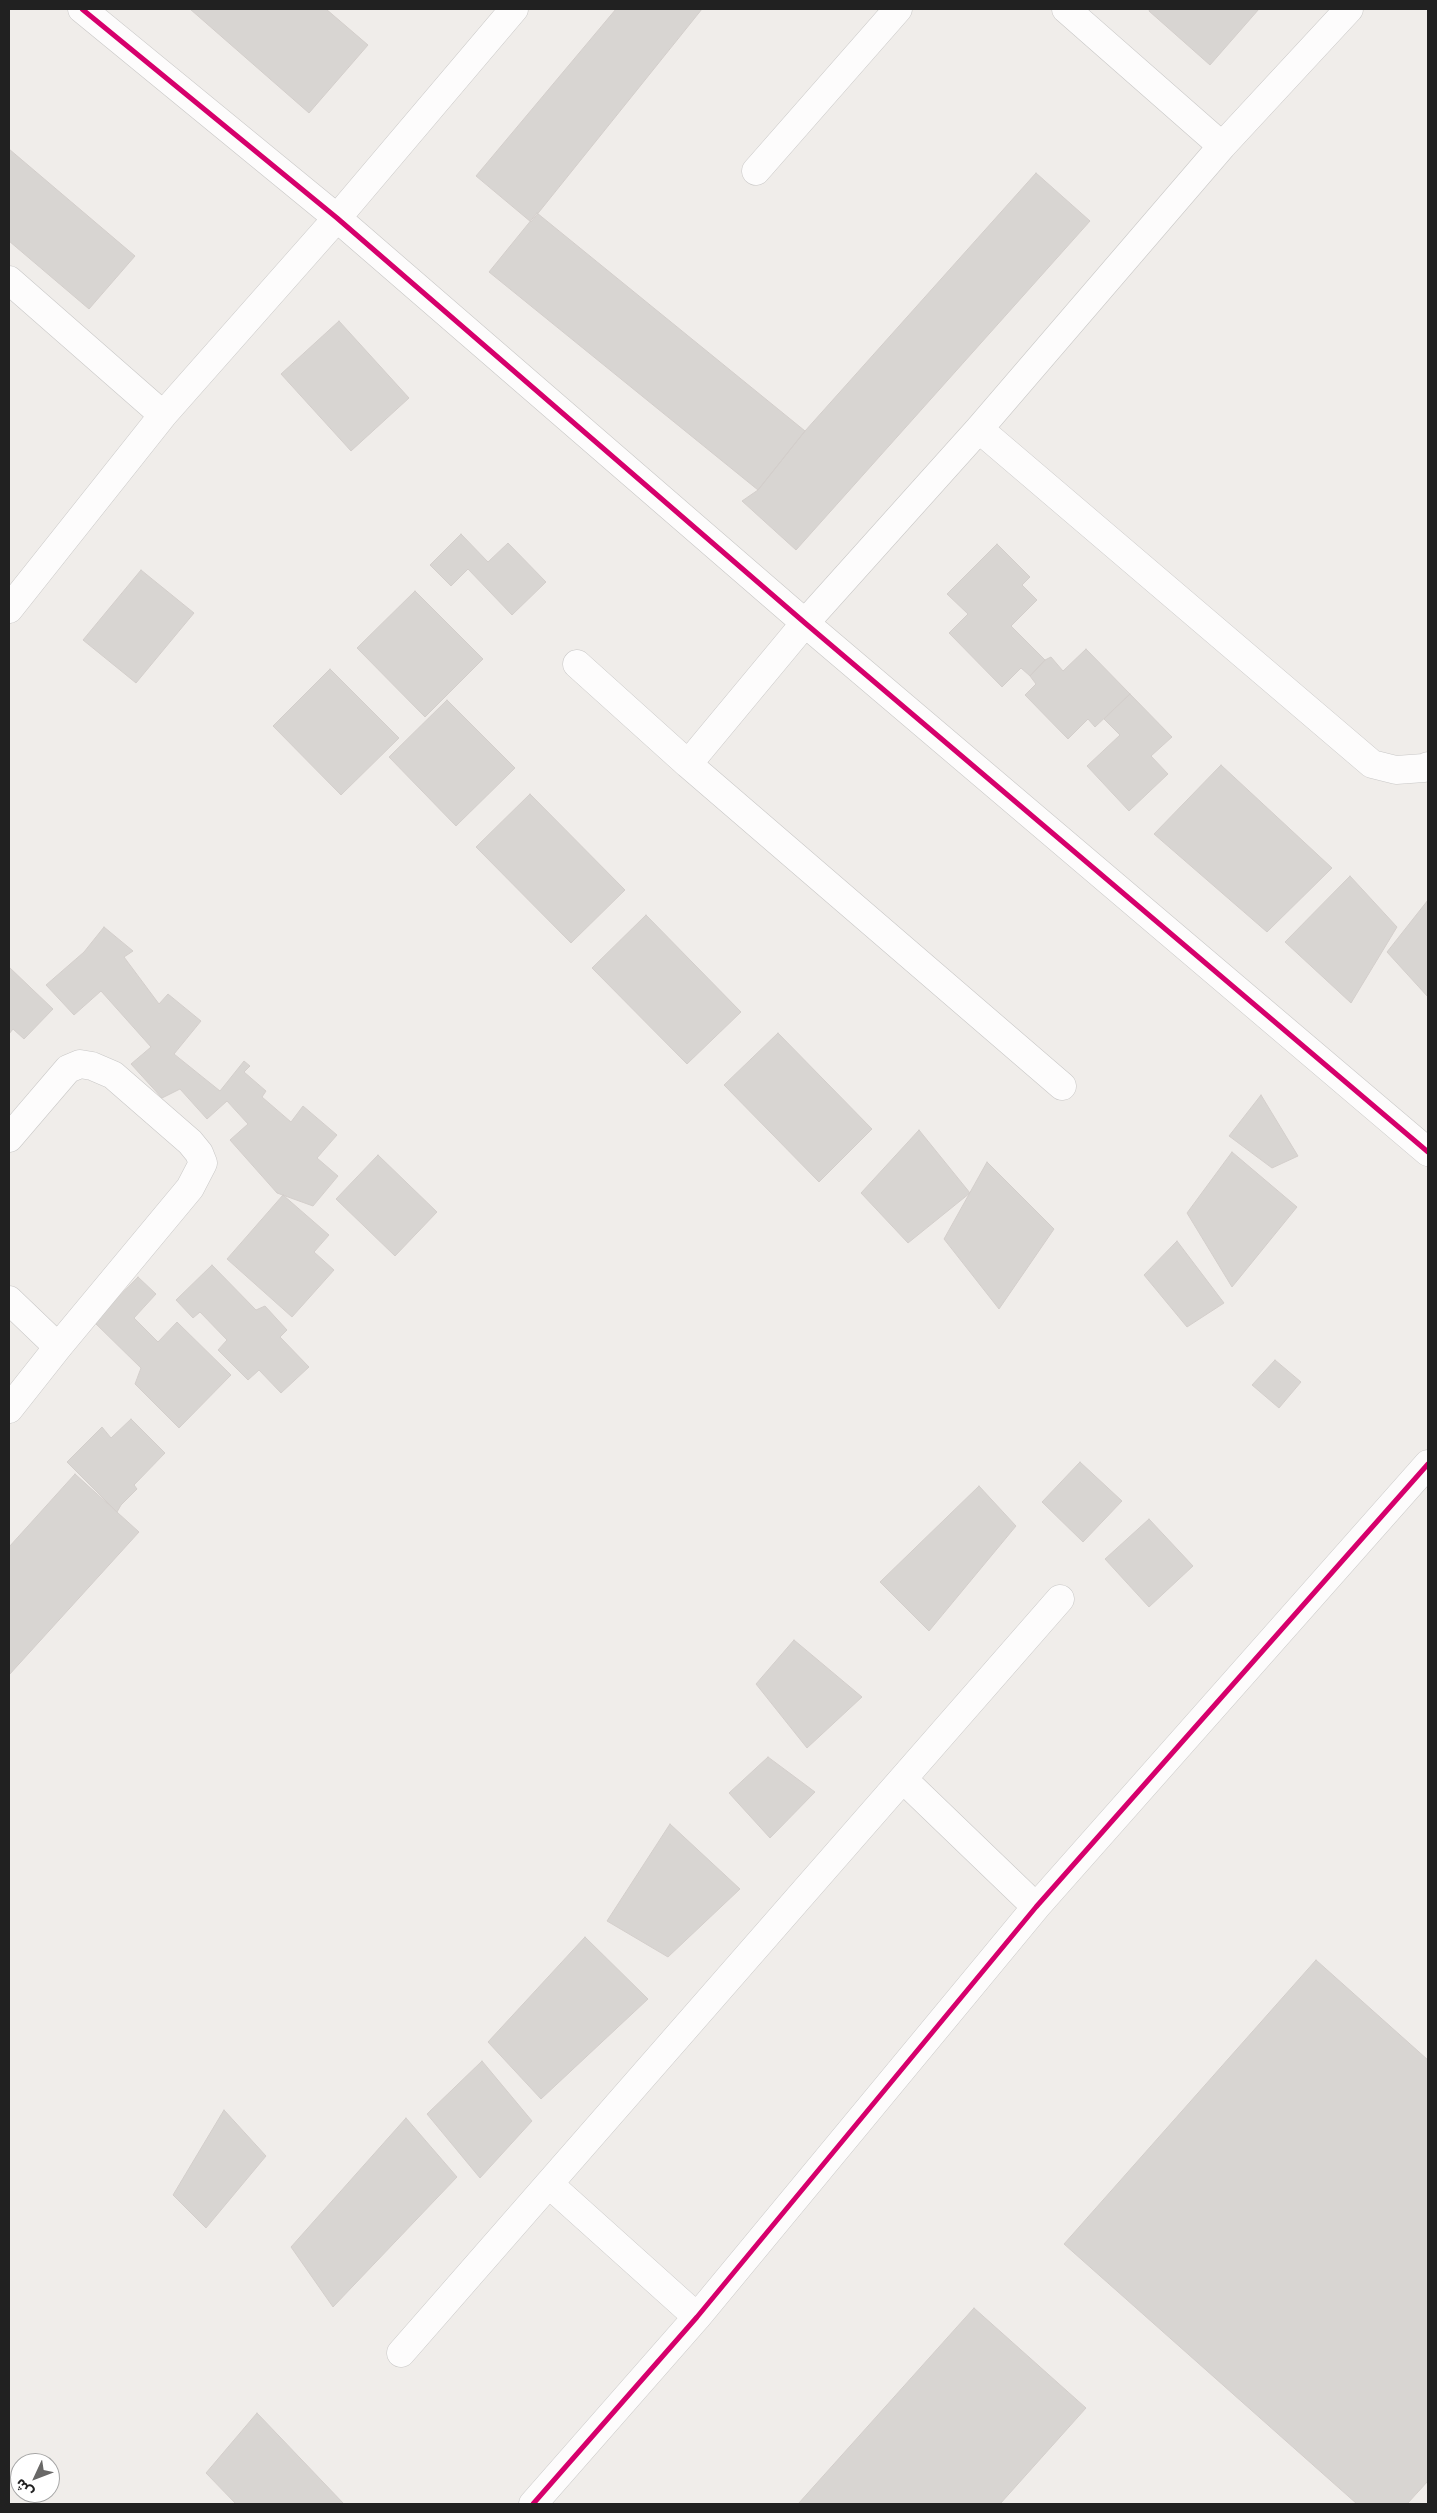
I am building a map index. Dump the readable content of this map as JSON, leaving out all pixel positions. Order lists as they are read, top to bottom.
{
  "north": "bottom left"
}
